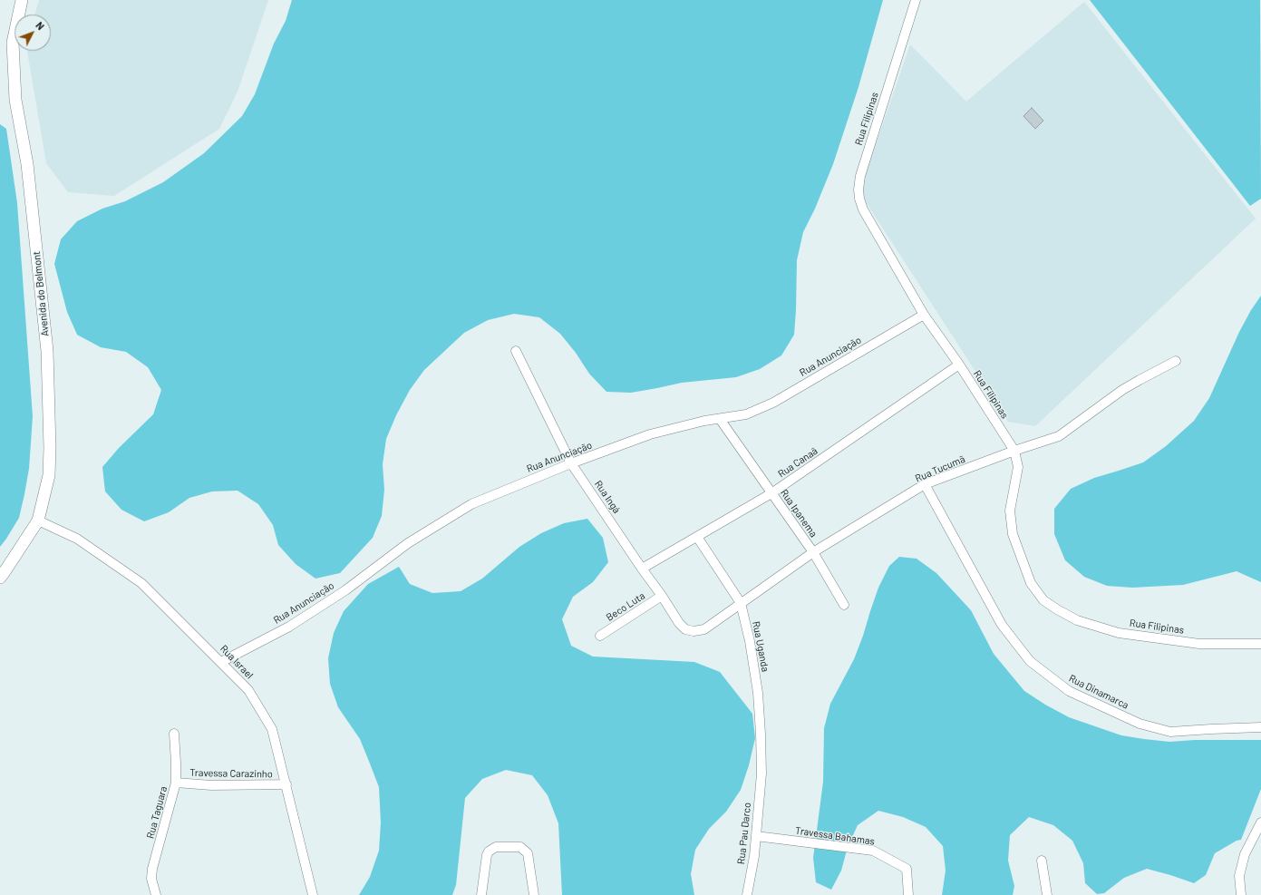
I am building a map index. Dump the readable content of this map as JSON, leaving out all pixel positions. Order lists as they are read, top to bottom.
{
  "streets": {
    "street": [
      "Rua Filipinas",
      "Avenida do Belmont",
      "Rua Anunciação",
      "Rua Canaã",
      "Rua Tucumã",
      "Rua Ingá",
      "Rua Ipanema",
      "Beco Luta",
      "Rua Uganda",
      "Rua Israel",
      "Rua Dinamarca",
      "Travessa Carazinho",
      "Rua Taguara",
      "Rua Pau Darco",
      "Travessa Bahamas"
    ]
  },
  "crossings": [
    ["Rua Filipinas", "Rua Anunciação"],
    ["Rua Filipinas", "Rua Canaã"],
    ["Rua Filipinas", "Rua Tucumã"],
    ["Avenida do Belmont", "Rua Israel"],
    ["Rua Anunciação", "Rua Ingá"],
    ["Rua Anunciação", "Rua Ipanema"],
    ["Rua Anunciação", "Rua Israel"],
    ["Rua Canaã", "Rua Ingá"],
    ["Rua Canaã", "Rua Ipanema"],
    ["Rua Canaã", "Rua Uganda"],
    ["Rua Tucumã", "Rua Ingá"],
    ["Rua Tucumã", "Rua Ipanema"],
    ["Rua Tucumã", "Rua Uganda"],
    ["Rua Tucumã", "Rua Dinamarca"],
    ["Rua Ingá", "Beco Luta"],
    ["Rua Uganda", "Rua Pau Darco"],
    ["Rua Israel", "Travessa Carazinho"],
    ["Travessa Carazinho", "Rua Taguara"],
    ["Rua Pau Darco", "Travessa Bahamas"]
  ],
  "north": "top right"
}
